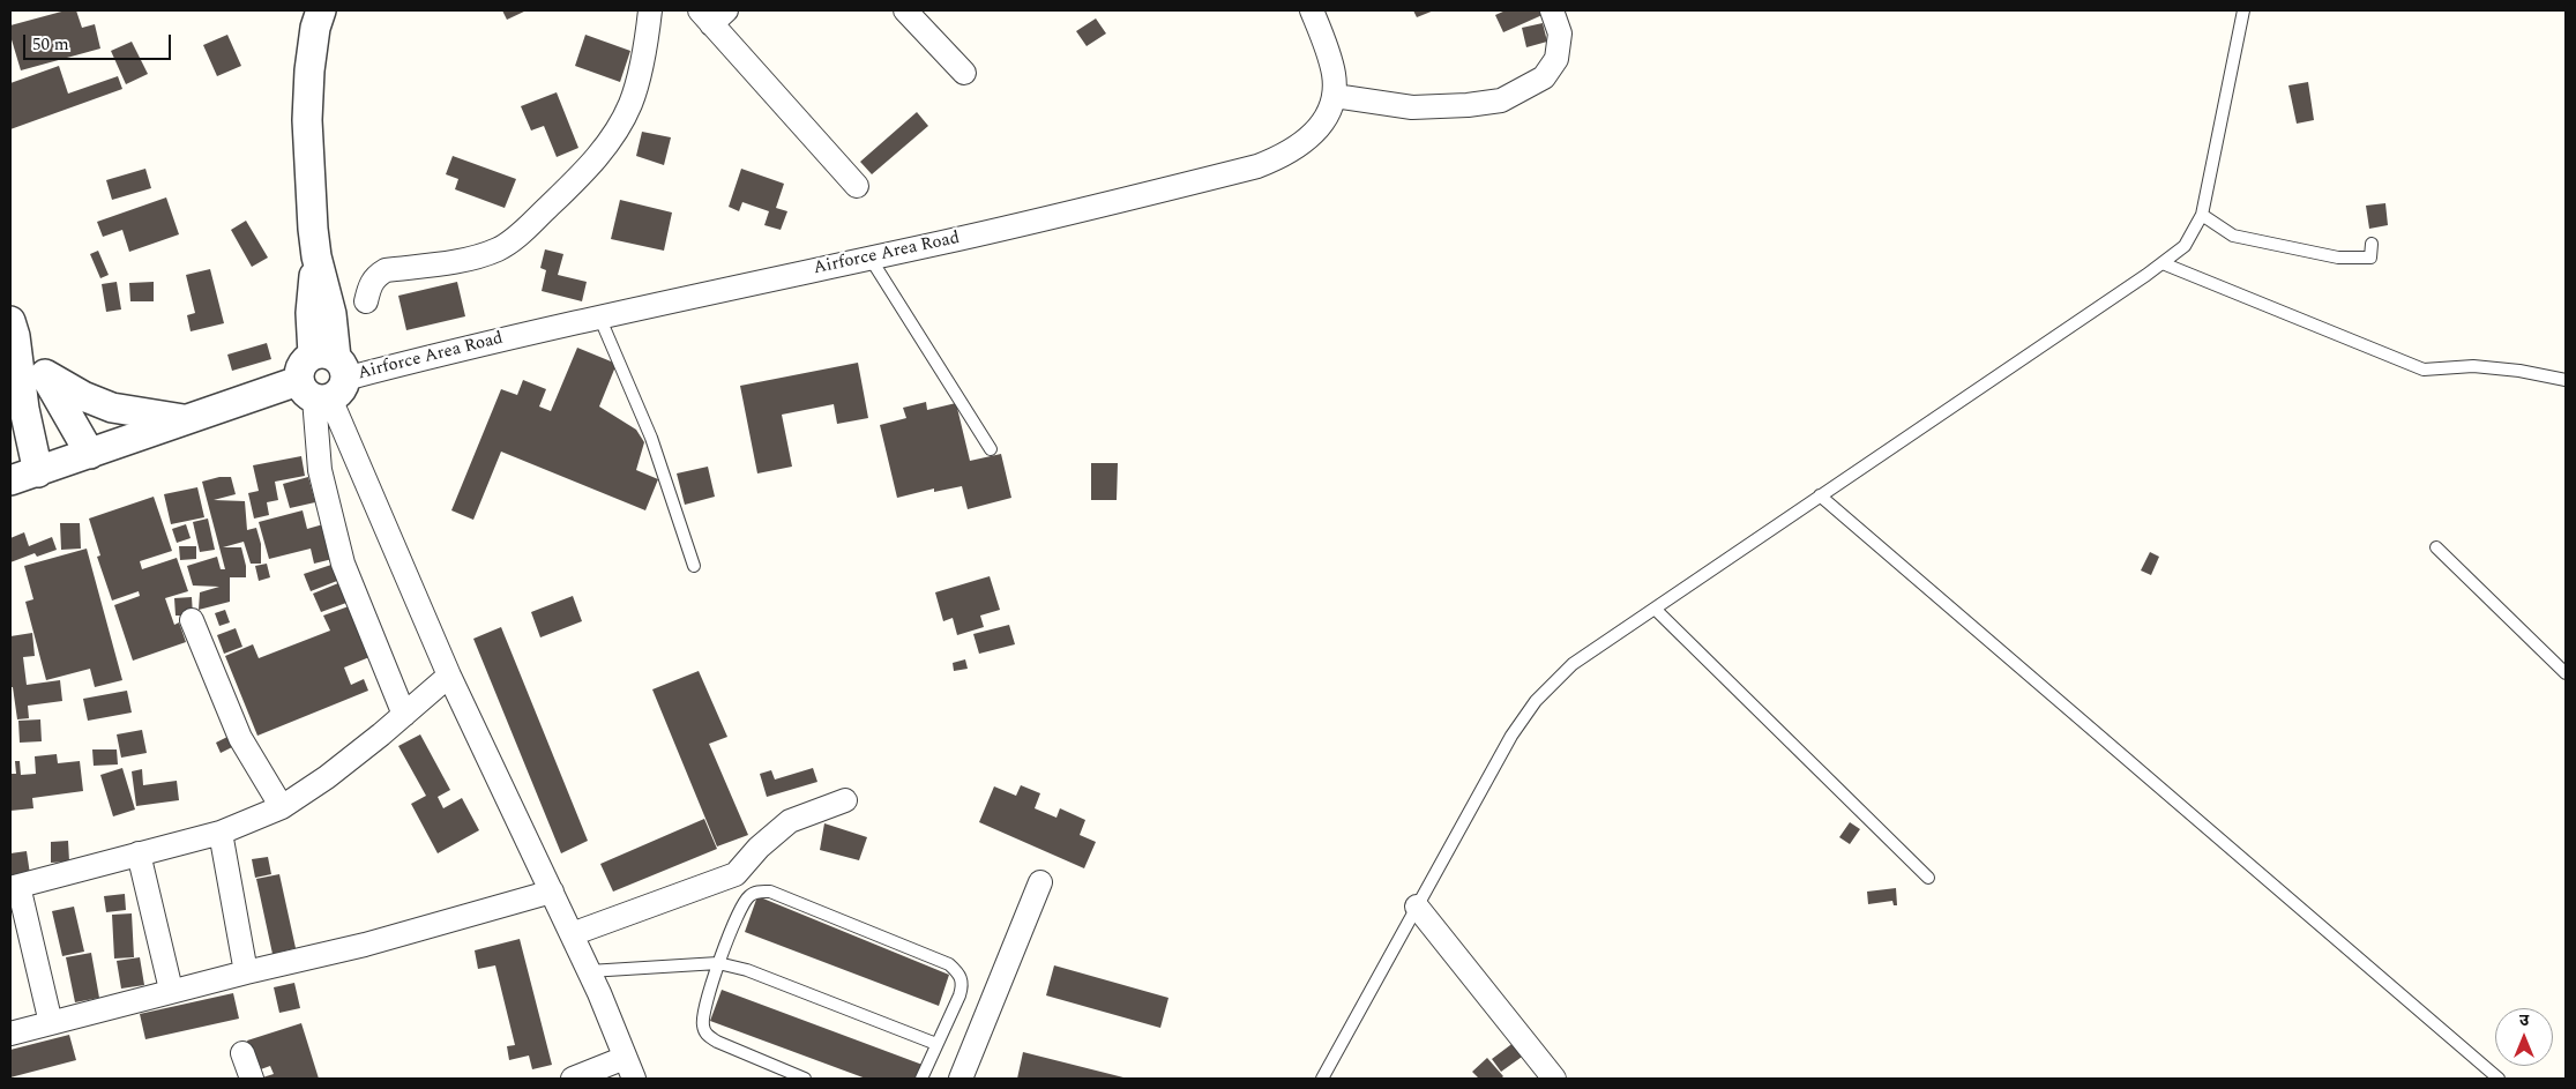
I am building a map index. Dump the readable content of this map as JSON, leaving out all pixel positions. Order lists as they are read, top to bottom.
{
  "streets": {
    "street": ["Airforce Area Road"]
  },
  "scale_bar": "50 m",
  "north": "top"
}
